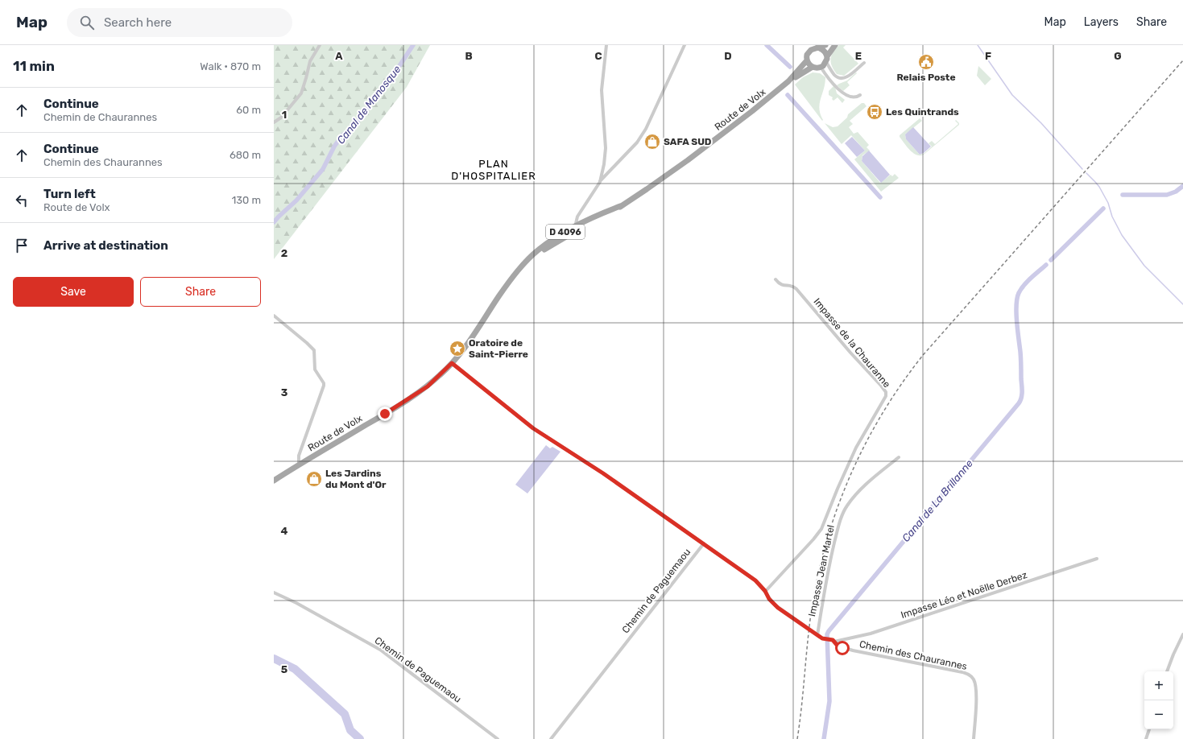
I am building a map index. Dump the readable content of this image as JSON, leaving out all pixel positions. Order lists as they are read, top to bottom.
{
  "streets": {
    "main road": ["Route de Volx", "D 4096"],
    "street": [
      "Impasse de la Chauranne",
      "Impasse Jean Martel",
      "Chemin de Paguemaou",
      "Impasse Léo et Noëlle Derbez",
      "Chemin des Chaurannes"
    ]
  },
  "crossings": [
    ["Impasse Jean Martel", "Chemin des Chaurannes"],
    ["Impasse Léo et Noëlle Derbez", "Chemin des Chaurannes"]
  ],
  "districts": ["PLAN D'HOSPITALIER"],
  "water": ["Canal de Manosque", "Canal de La Brillanne"],
  "places": {
    "public building": ["Relais Poste"],
    "bus stop": ["Les Quintrands"],
    "shop": ["SAFA SUD", "Les Jardins du Mont d'Or"],
    "place": ["Oratoire de Saint-Pierre"]
  },
  "page": {
    "header": "Map",
    "search": "Search here",
    "nav": ["Map", "Layers", "Share"],
    "heading": ["11 min", "Walk · 870 m"],
    "list": [
      ["Continue", "Chemin de Chaurannes", "60 m"],
      ["Continue", "Chemin des Chaurannes", "680 m"],
      ["Turn left", "Route de Volx", "130 m"],
      "Arrive at destination"
    ],
    "buttons": ["Save", "Share"],
    "map_buttons": ["+", "−"]
  },
  "grid": {
    "columns": [
      "A",
      "B",
      "C",
      "D",
      "E",
      "F",
      "G"
    ],
    "rows": [
      "1",
      "2",
      "3",
      "4",
      "5"
    ]
  }
}
